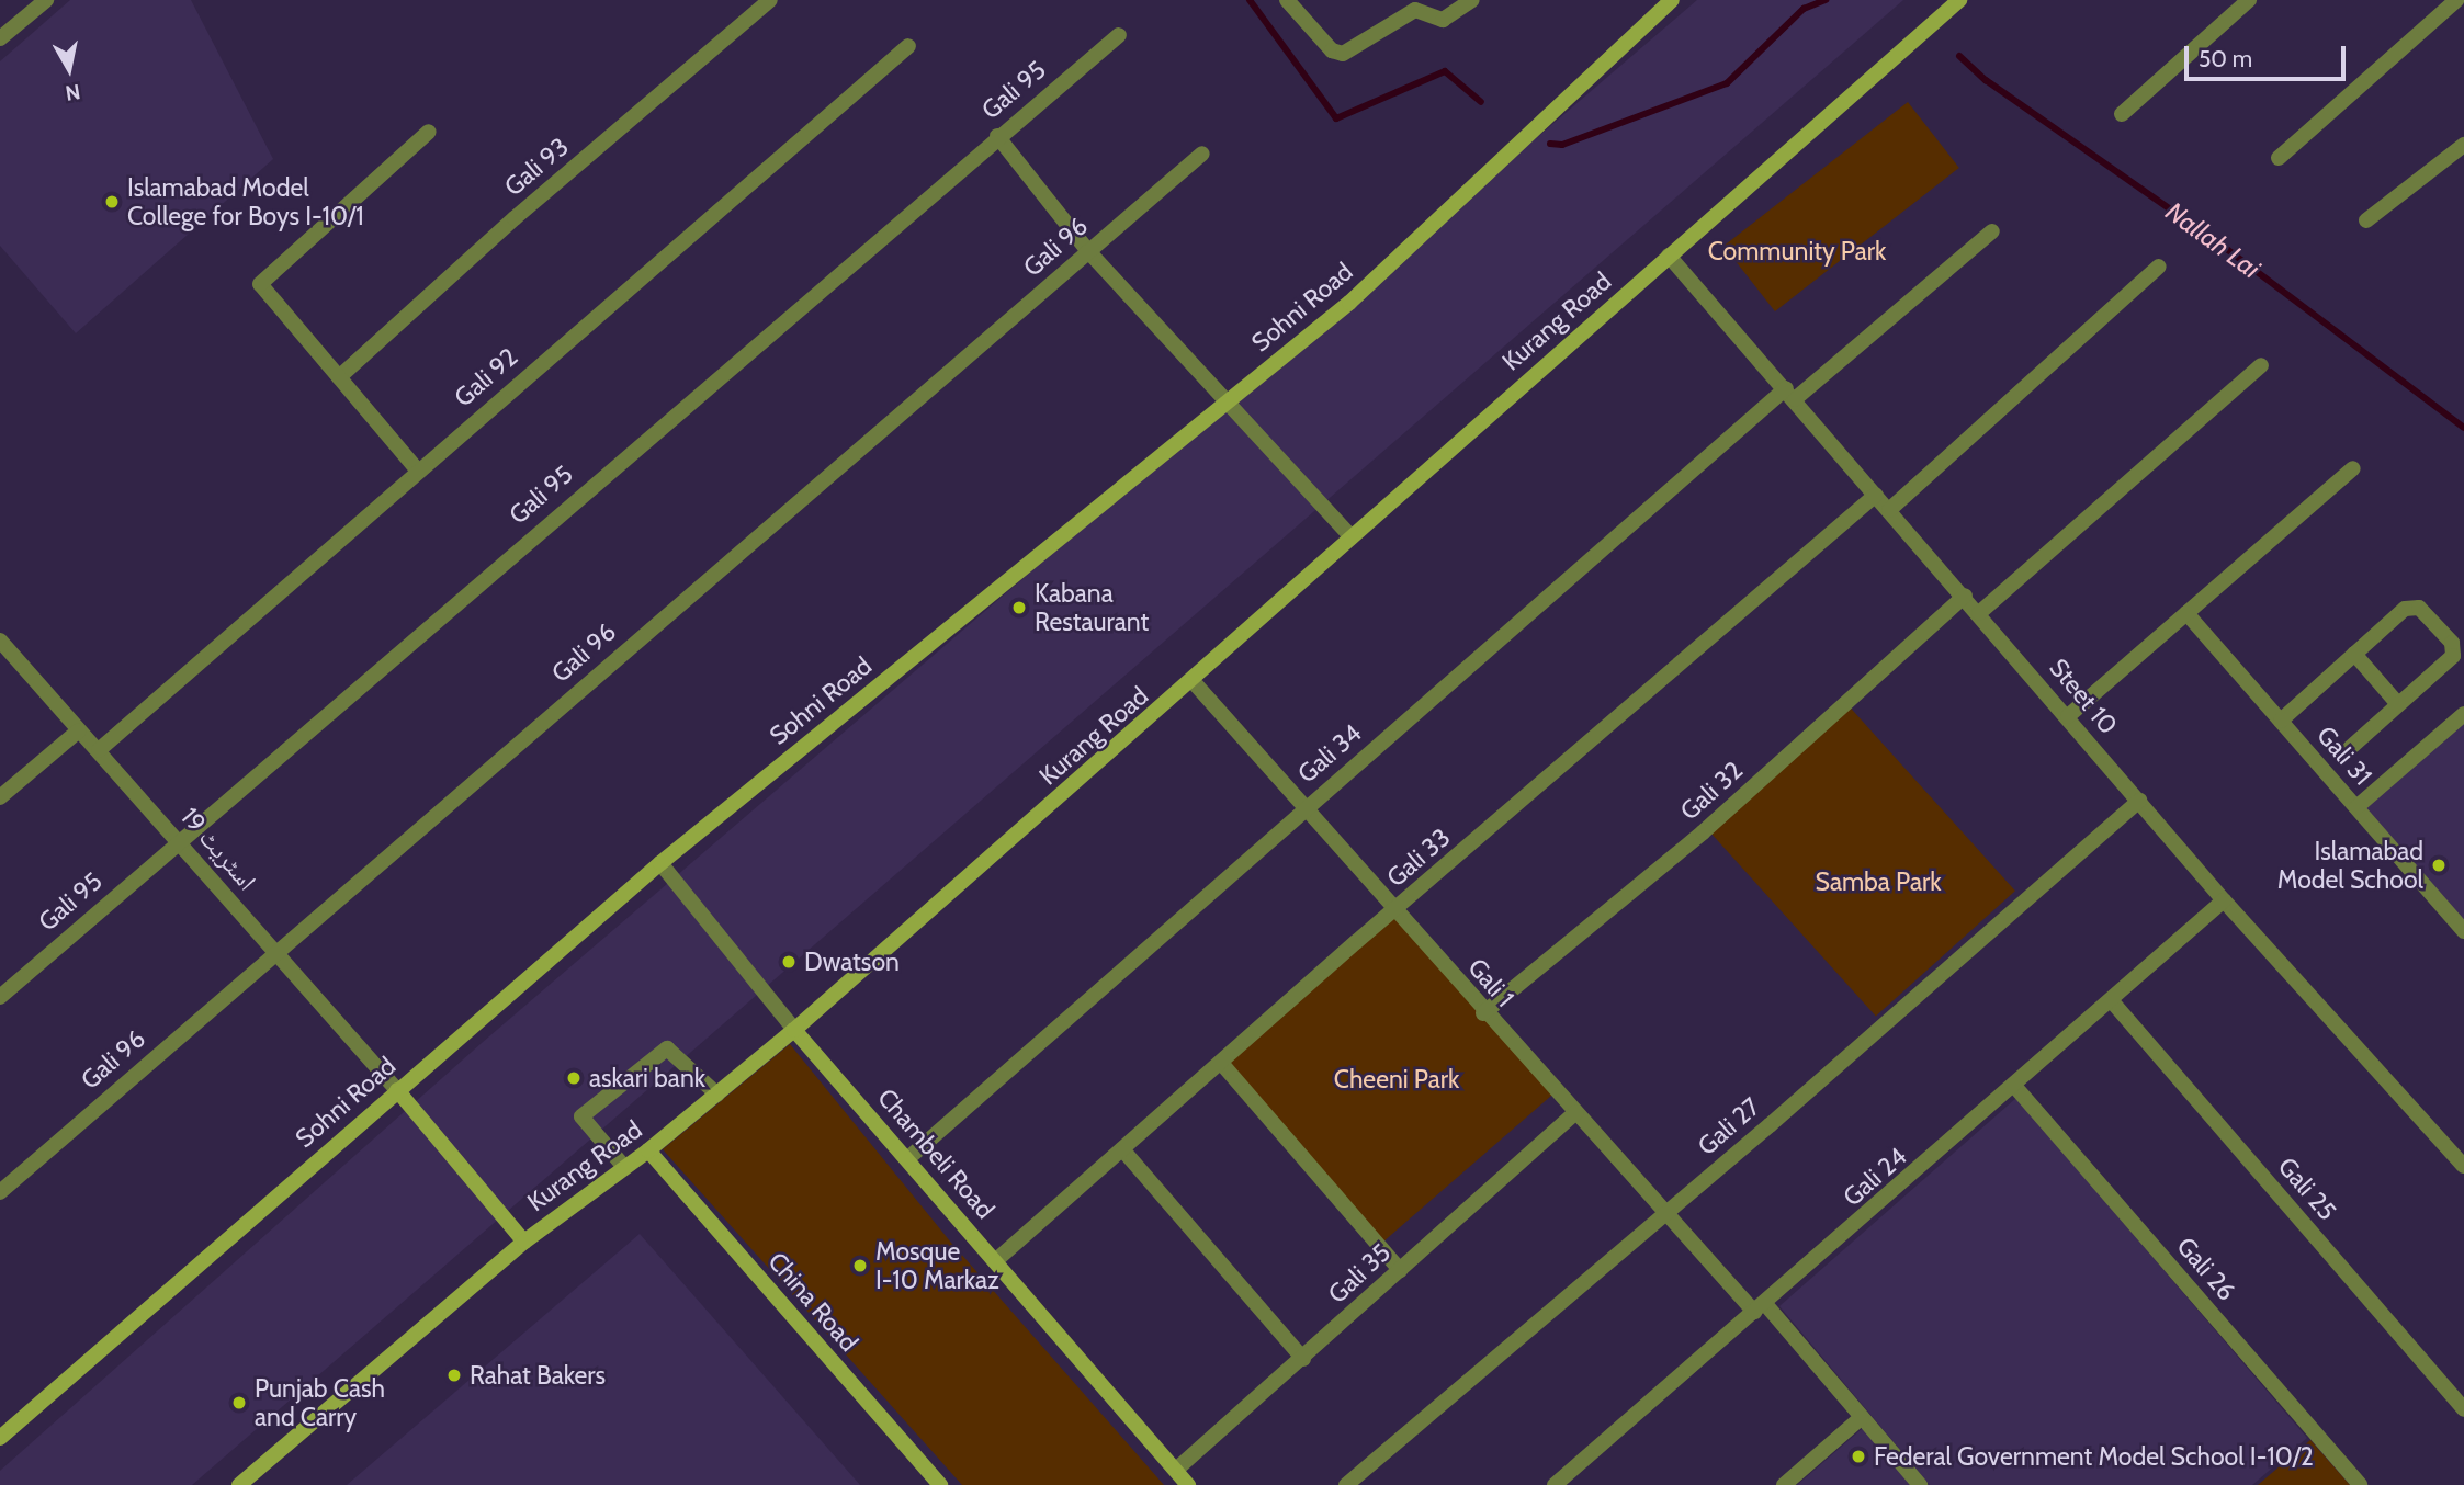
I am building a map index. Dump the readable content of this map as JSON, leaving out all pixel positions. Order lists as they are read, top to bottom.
{
  "streets": {
    "street": [
      "Gali 95",
      "Gali 93",
      "Gali 96",
      "Sohni Road",
      "Kurang Road",
      "Gali 92",
      "Steet 10",
      "Gali 34",
      "Gali 31",
      "Gali 32",
      "اسٹریٹ 19",
      "Gali 33",
      "Gali 1",
      "Gali 27",
      "Chambeli Road",
      "Gali 24",
      "Gali 25",
      "Gali 26",
      "Gali 35",
      "China Road"
    ]
  },
  "crossings": [
    ["Gali 95", "اسٹریٹ 19"],
    ["Gali 96", "اسٹریٹ 19"],
    ["Sohni Road", "اسٹریٹ 19"],
    ["Kurang Road", "Steet 10"],
    ["Kurang Road", "Gali 1"],
    ["Kurang Road", "Chambeli Road"],
    ["Kurang Road", "China Road"],
    ["Gali 92", "اسٹریٹ 19"],
    ["Steet 10", "Gali 34"],
    ["Steet 10", "Gali 32"],
    ["Steet 10", "Gali 33"],
    ["Steet 10", "Gali 27"],
    ["Steet 10", "Gali 24"],
    ["Gali 34", "Gali 1"],
    ["Gali 34", "Chambeli Road"],
    ["Gali 32", "Gali 1"],
    ["Gali 33", "Gali 1"],
    ["Gali 33", "Chambeli Road"],
    ["Gali 1", "Gali 27"],
    ["Gali 1", "Gali 24"],
    ["Gali 1", "Gali 35"],
    ["Chambeli Road", "Gali 35"],
    ["Gali 24", "Gali 25"],
    ["Gali 24", "Gali 26"]
  ],
  "water": ["Nallah Lai"],
  "parks": ["Community Park", "Samba Park", "Cheeni Park"],
  "places": [
    "Islamabad Model College for Boys I-10/1",
    "Kabana Restaurant",
    "Islamabad Model School",
    "Dwatson",
    "askari bank",
    "Mosque I-10 Markaz",
    "Rahat Bakers",
    "Punjab Cash and Carry",
    "Federal Government Model School I-10/2"
  ],
  "scale_bar": "50 m",
  "north": "bottom"
}
